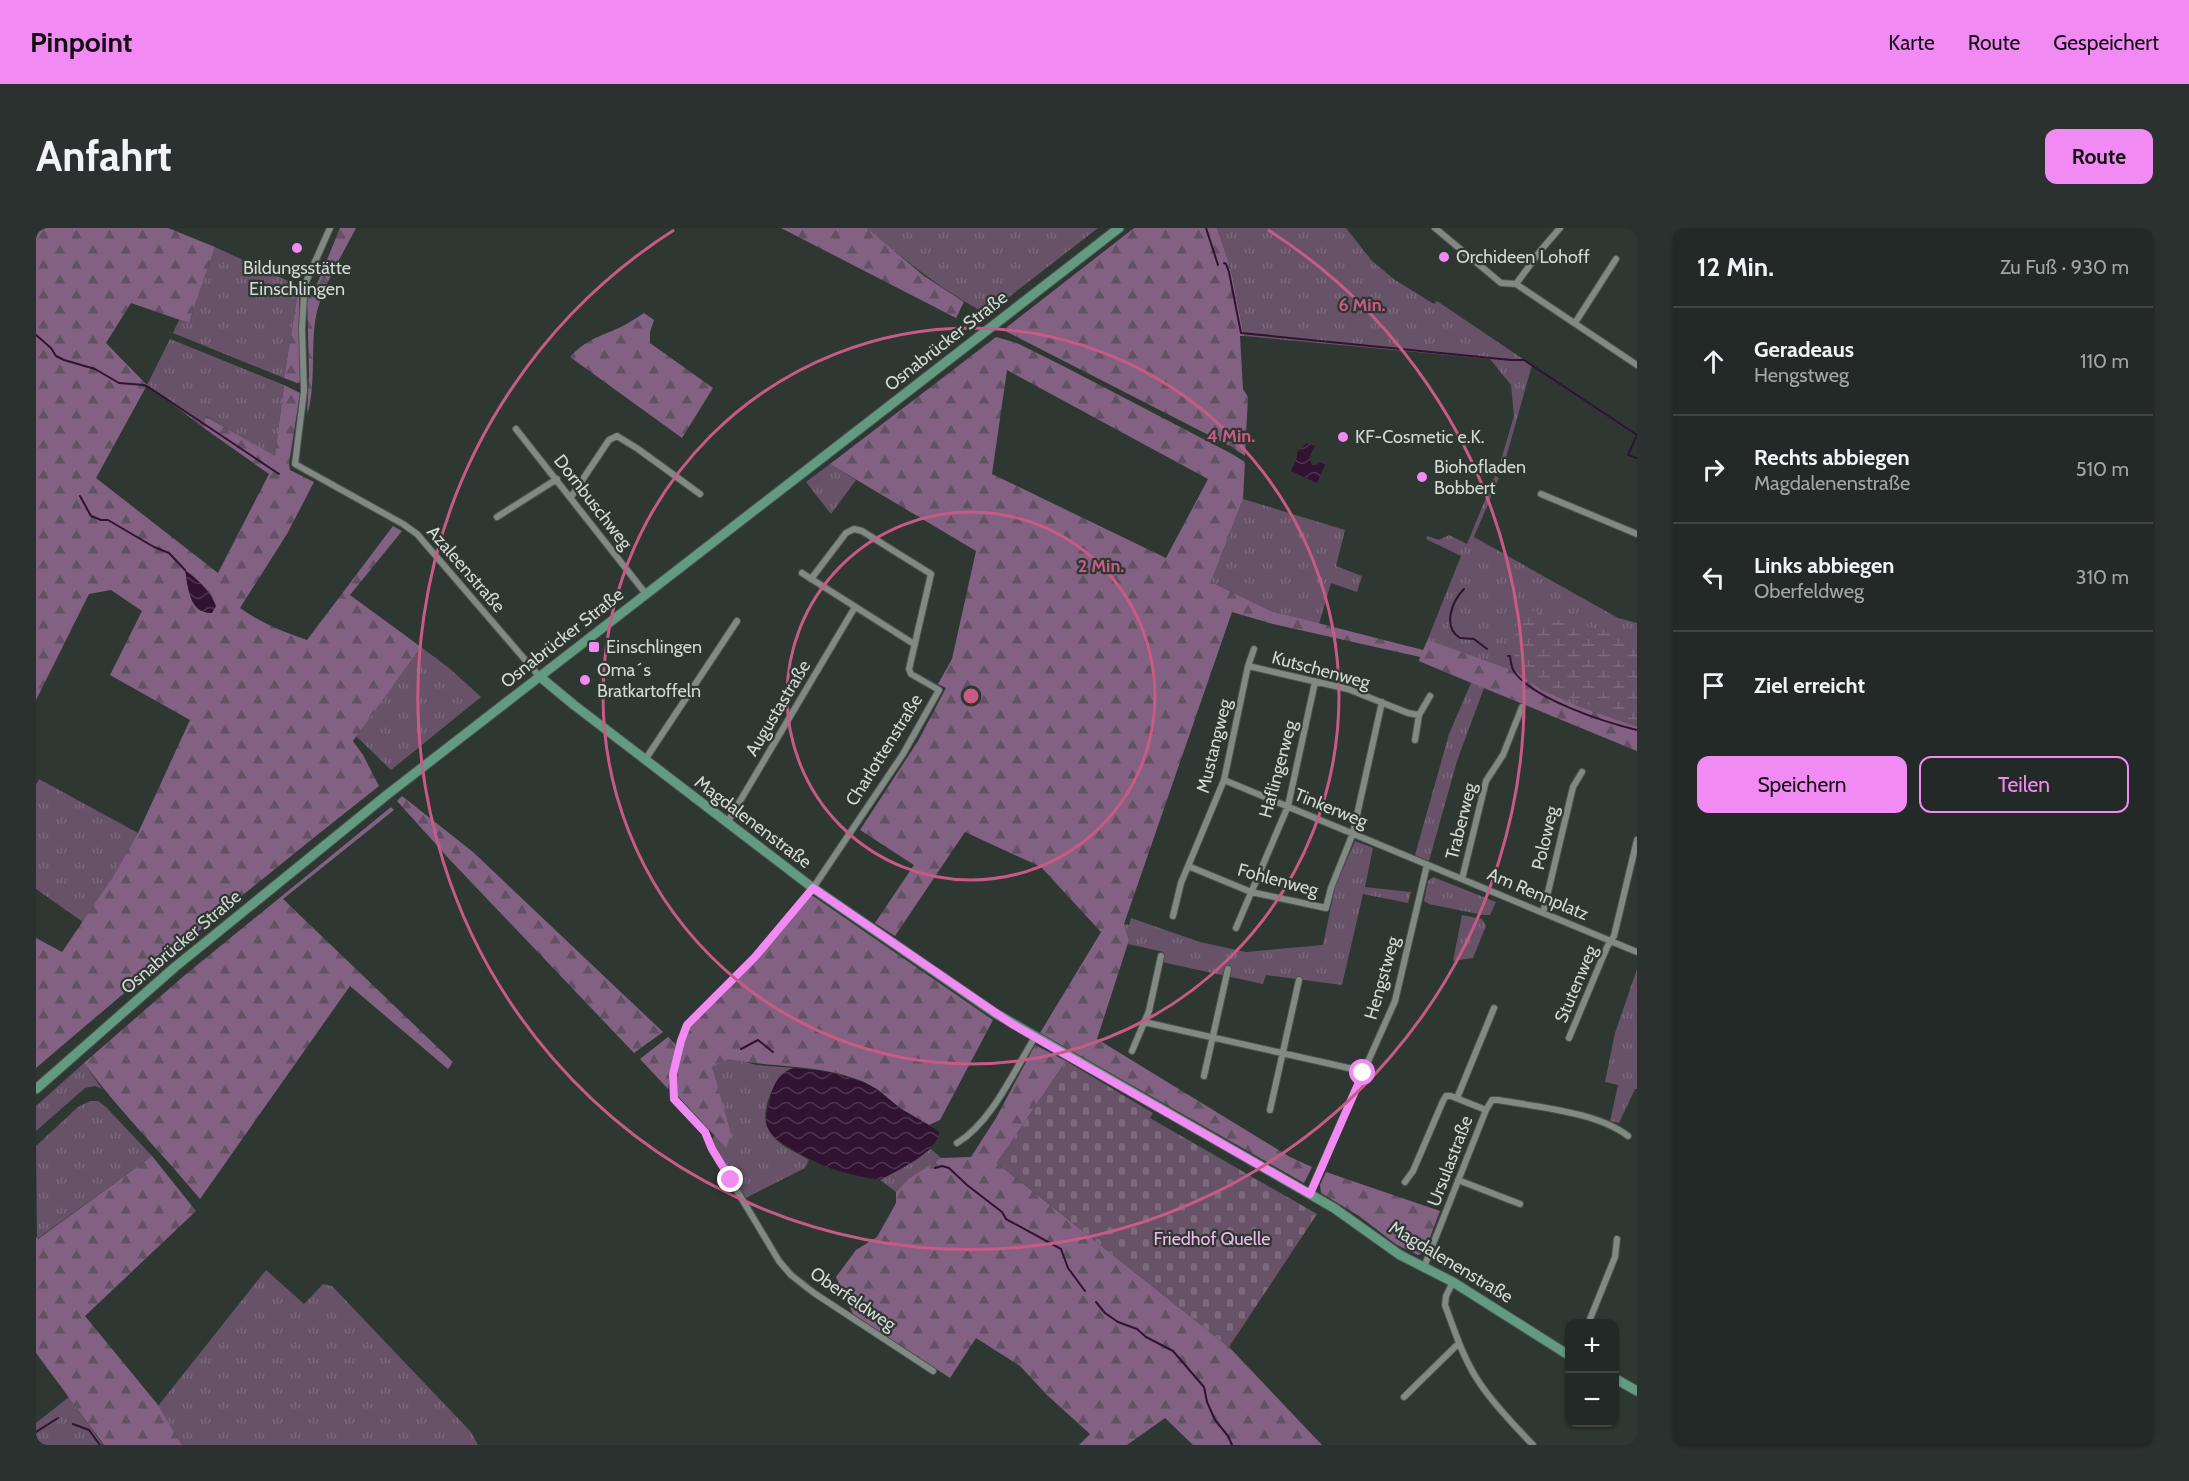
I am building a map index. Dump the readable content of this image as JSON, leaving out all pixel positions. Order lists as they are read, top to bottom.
{
  "streets": {
    "main road": ["Osnabrücker Straße", "Magdalenenstraße"],
    "street": [
      "Dornbuschweg",
      "Azaleenstraße",
      "Kutschenweg",
      "Augustastraße",
      "Mustangweg",
      "Charlottenstraße",
      "Haflingerweg",
      "Tinkerweg",
      "Traberweg",
      "Poloweg",
      "Fohlenweg",
      "Am Rennplatz",
      "Hengstweg",
      "Stutenweg",
      "Ursulastraße",
      "Oberfeldweg"
    ]
  },
  "crossings": [
    ["Osnabrücker Straße", "Dornbuschweg"],
    ["Osnabrücker Straße", "Azaleenstraße"],
    ["Osnabrücker Straße", "Magdalenenstraße"],
    ["Azaleenstraße", "Magdalenenstraße"],
    ["Kutschenweg", "Mustangweg"],
    ["Kutschenweg", "Haflingerweg"],
    ["Augustastraße", "Magdalenenstraße"],
    ["Mustangweg", "Tinkerweg"],
    ["Mustangweg", "Fohlenweg"],
    ["Charlottenstraße", "Magdalenenstraße"],
    ["Charlottenstraße", "Oberfeldweg"],
    ["Haflingerweg", "Tinkerweg"],
    ["Haflingerweg", "Fohlenweg"],
    ["Tinkerweg", "Fohlenweg"],
    ["Tinkerweg", "Am Rennplatz"],
    ["Tinkerweg", "Hengstweg"],
    ["Traberweg", "Am Rennplatz"],
    ["Magdalenenstraße", "Hengstweg"],
    ["Magdalenenstraße", "Ursulastraße"],
    ["Magdalenenstraße", "Oberfeldweg"],
    ["Poloweg", "Am Rennplatz"],
    ["Am Rennplatz", "Hengstweg"],
    ["Am Rennplatz", "Stutenweg"]
  ],
  "parks": ["Friedhof Quelle"],
  "places": {
    "other": [
      "Bildungsstätte Einschlingen",
      "Orchideen Lohoff",
      "KF-Cosmetic e.K.",
      "Biohofladen Bobbert",
      "Oma´s Bratkartoffeln"
    ],
    "transit": ["Einschlingen"]
  },
  "page": {
    "header": "Pinpoint",
    "nav": ["Karte", "Route", "Gespeichert"],
    "buttons": [
      "Route",
      ["Speichern", "Teilen"]
    ],
    "title": "Anfahrt",
    "heading": ["12 Min.", "Zu Fuß · 930 m"],
    "list": [
      ["Geradeaus", "Hengstweg", "110 m"],
      ["Rechts abbiegen", "Magdalenenstraße", "510 m"],
      ["Links abbiegen", "Oberfeldweg", "310 m"],
      "Ziel erreicht"
    ],
    "map_buttons": ["+", "−"]
  },
  "rings": ["6 Min.", "4 Min.", "2 Min."]
}
